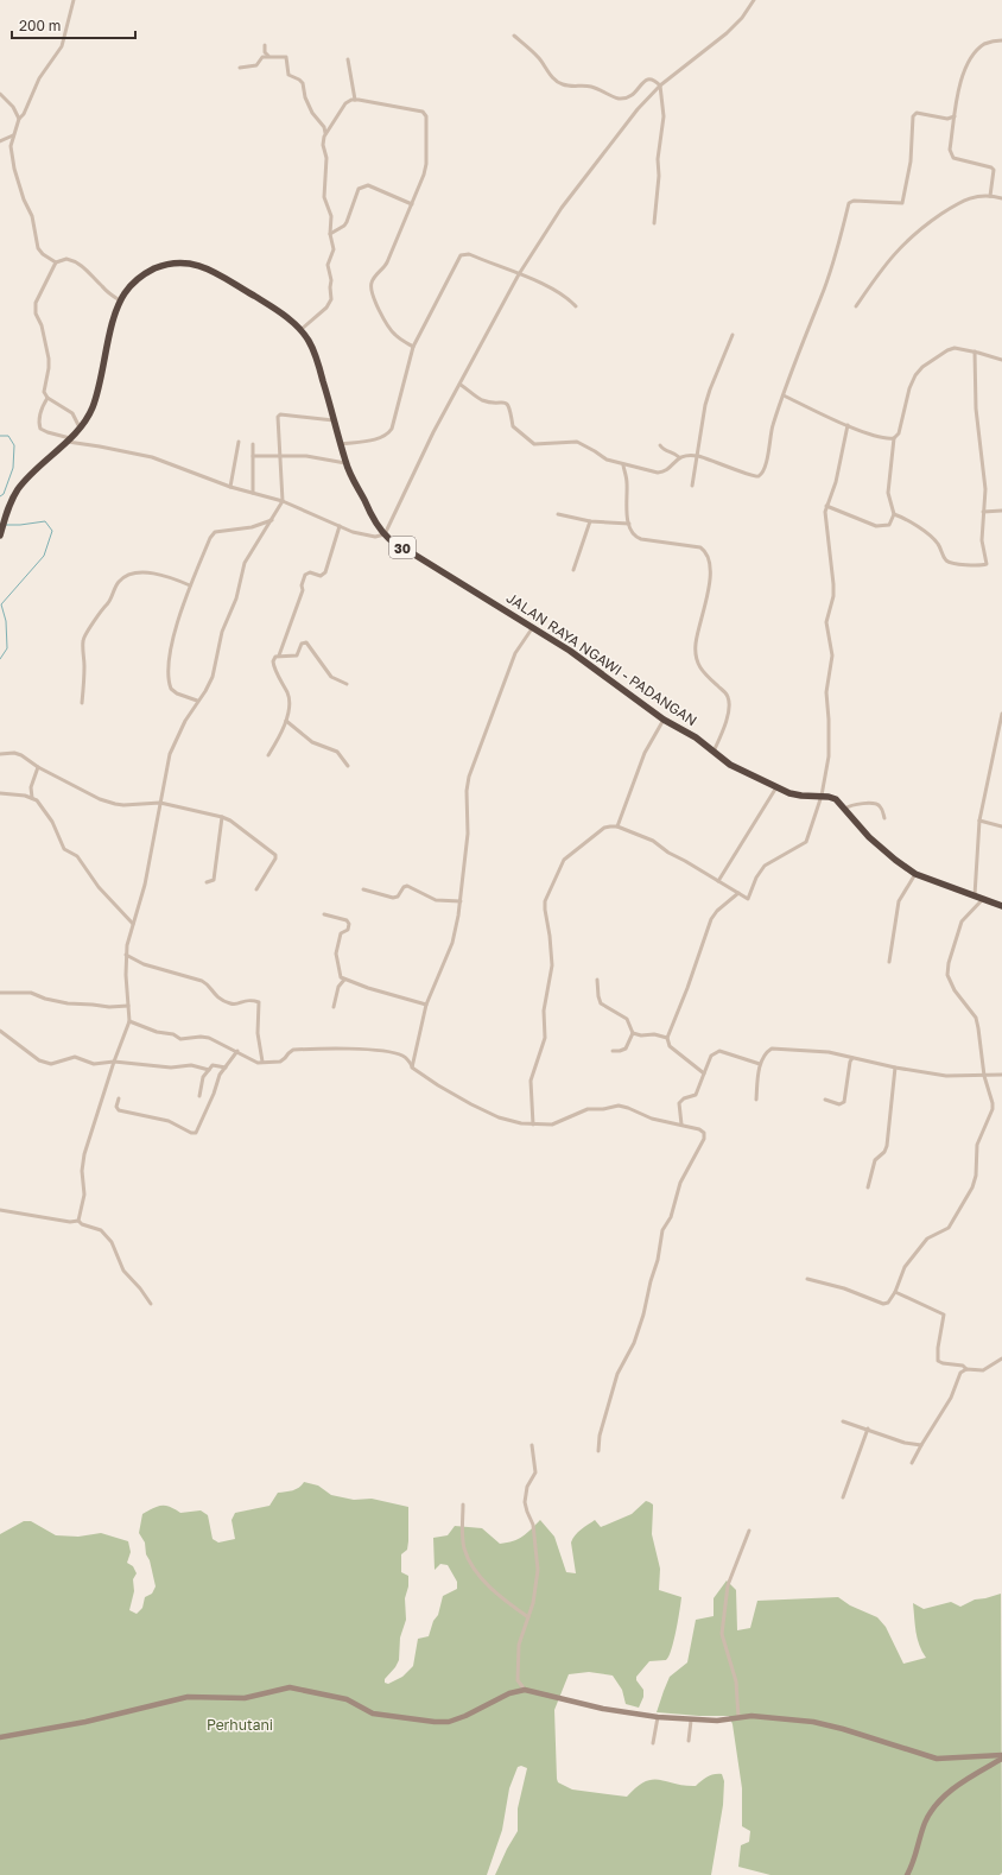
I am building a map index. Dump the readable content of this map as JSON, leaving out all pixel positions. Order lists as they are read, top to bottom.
{
  "streets": {
    "highway": ["30", "JALAN RAYA NGAWI - PADANGAN"]
  },
  "parks": ["Perhutani"],
  "scale_bar": "200 m"
}
